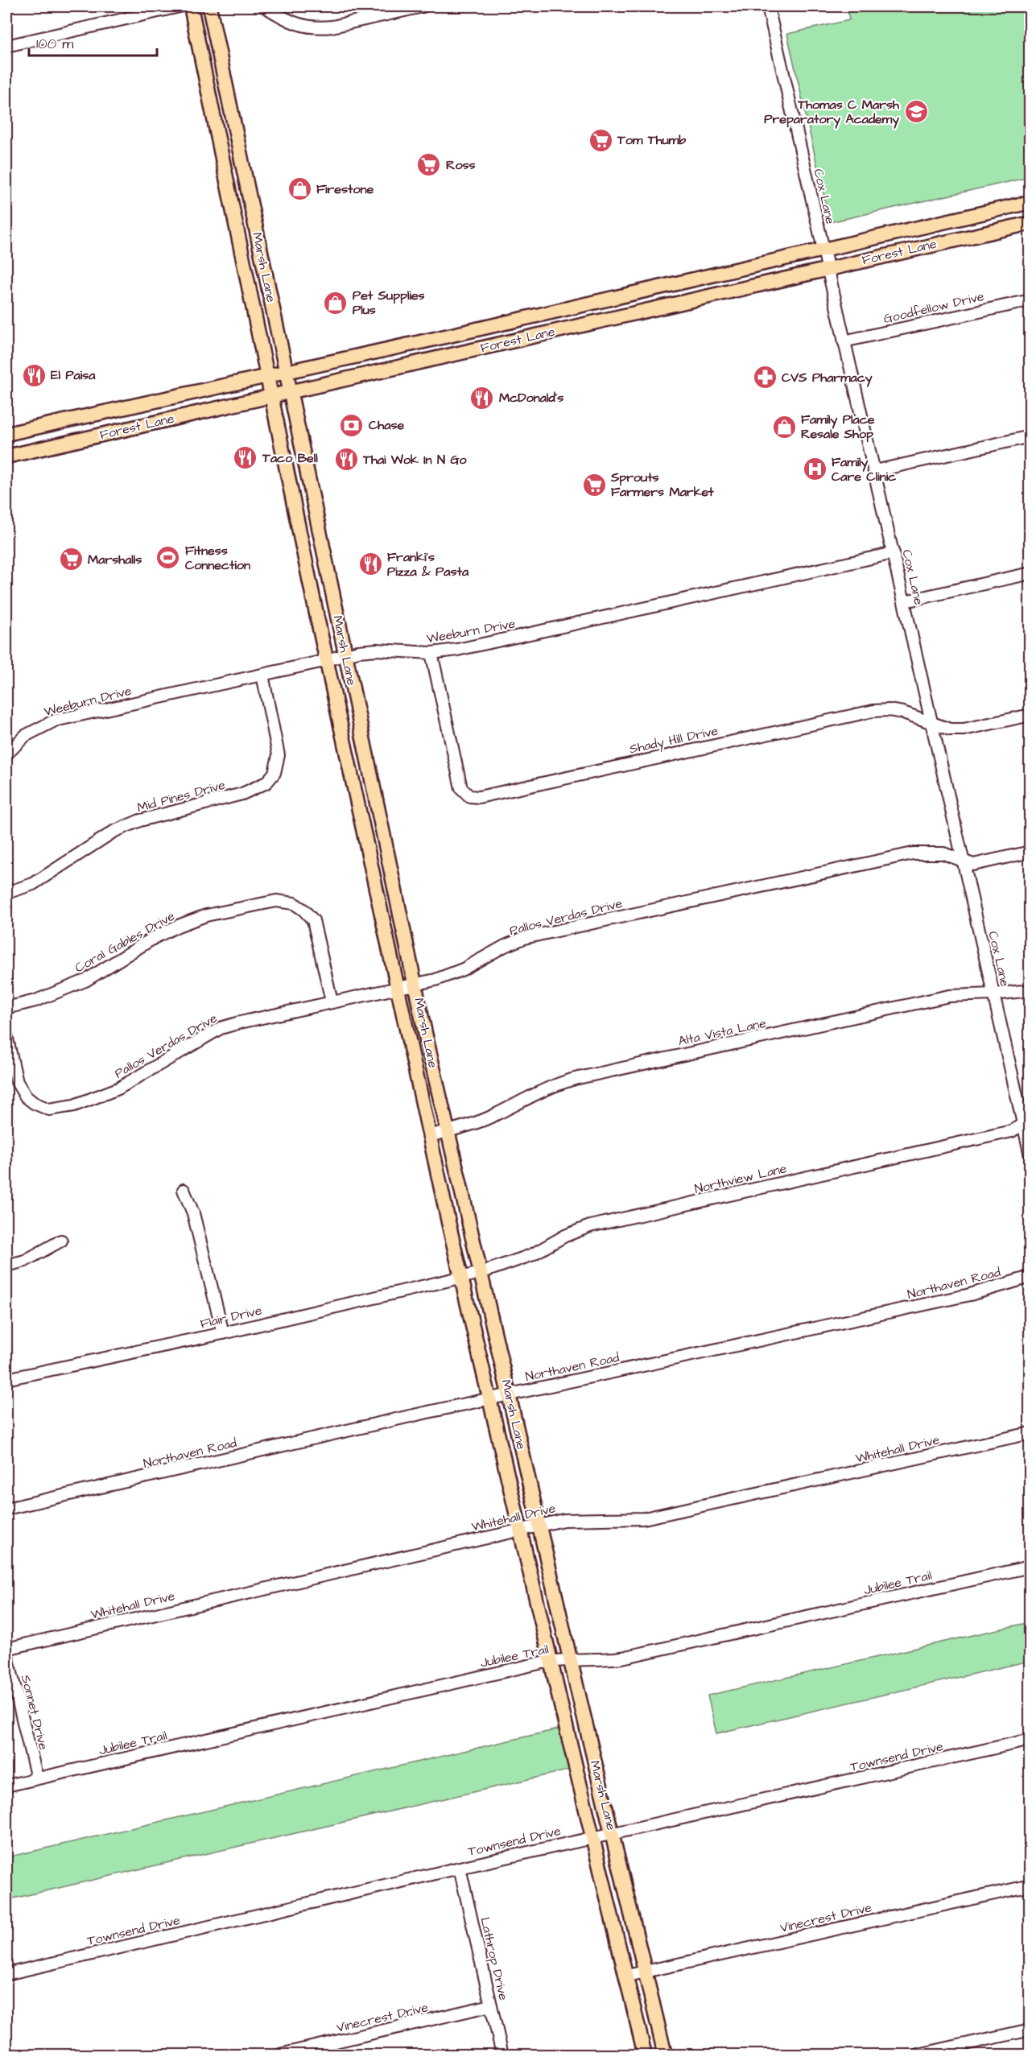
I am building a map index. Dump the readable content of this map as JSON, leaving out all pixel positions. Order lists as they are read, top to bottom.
{
  "streets": {
    "main road": ["Forest Lane", "Marsh Lane"],
    "street": [
      "Cox Lane",
      "Goodfellow Drive",
      "Weeburn Drive",
      "Shady Hill Drive",
      "Mid Pines Drive",
      "Pallos Verdas Drive",
      "Coral Gables Drive",
      "Alta Vista Lane",
      "Northview Lane",
      "Northaven Road",
      "Flair Drive",
      "Whitehall Drive",
      "Jubilee Trail",
      "Sonnet Drive",
      "Townsend Drive",
      "Vinecrest Drive",
      "Lathrop Drive"
    ]
  },
  "crossings": [
    ["Cox Lane", "Forest Lane"],
    ["Cox Lane", "Goodfellow Drive"],
    ["Cox Lane", "Weeburn Drive"],
    ["Cox Lane", "Shady Hill Drive"],
    ["Cox Lane", "Pallos Verdas Drive"],
    ["Cox Lane", "Alta Vista Lane"],
    ["Cox Lane", "Northview Lane"],
    ["Forest Lane", "Marsh Lane"],
    ["Marsh Lane", "Weeburn Drive"],
    ["Marsh Lane", "Pallos Verdas Drive"],
    ["Marsh Lane", "Alta Vista Lane"],
    ["Marsh Lane", "Northview Lane"],
    ["Marsh Lane", "Northaven Road"],
    ["Marsh Lane", "Flair Drive"],
    ["Marsh Lane", "Whitehall Drive"],
    ["Marsh Lane", "Jubilee Trail"],
    ["Marsh Lane", "Townsend Drive"],
    ["Marsh Lane", "Vinecrest Drive"],
    ["Weeburn Drive", "Shady Hill Drive"],
    ["Weeburn Drive", "Mid Pines Drive"],
    ["Pallos Verdas Drive", "Coral Gables Drive"],
    ["Northview Lane", "Flair Drive"],
    ["Jubilee Trail", "Sonnet Drive"],
    ["Townsend Drive", "Lathrop Drive"],
    ["Vinecrest Drive", "Lathrop Drive"]
  ],
  "places": {
    "school or university": ["Thomas C Marsh Preparatory Academy"],
    "supermarket": [
      "Tom Thumb",
      "Ross",
      "Sprouts Farmers Market",
      "Marshalls"
    ],
    "shop": ["Firestone", "Pet Supplies Plus", "Family Place Resale Shop"],
    "restaurant": [
      "El Paisa",
      "McDonald's",
      "Taco Bell",
      "Thai Wok In N Go",
      "Franki's Pizza & Pasta"
    ],
    "pharmacy": ["CVS Pharmacy"],
    "bank": ["Chase"],
    "hospital": ["Family Care Clinic"],
    "sports": ["Fitness Connection"]
  },
  "scale_bar": "100 m"
}
